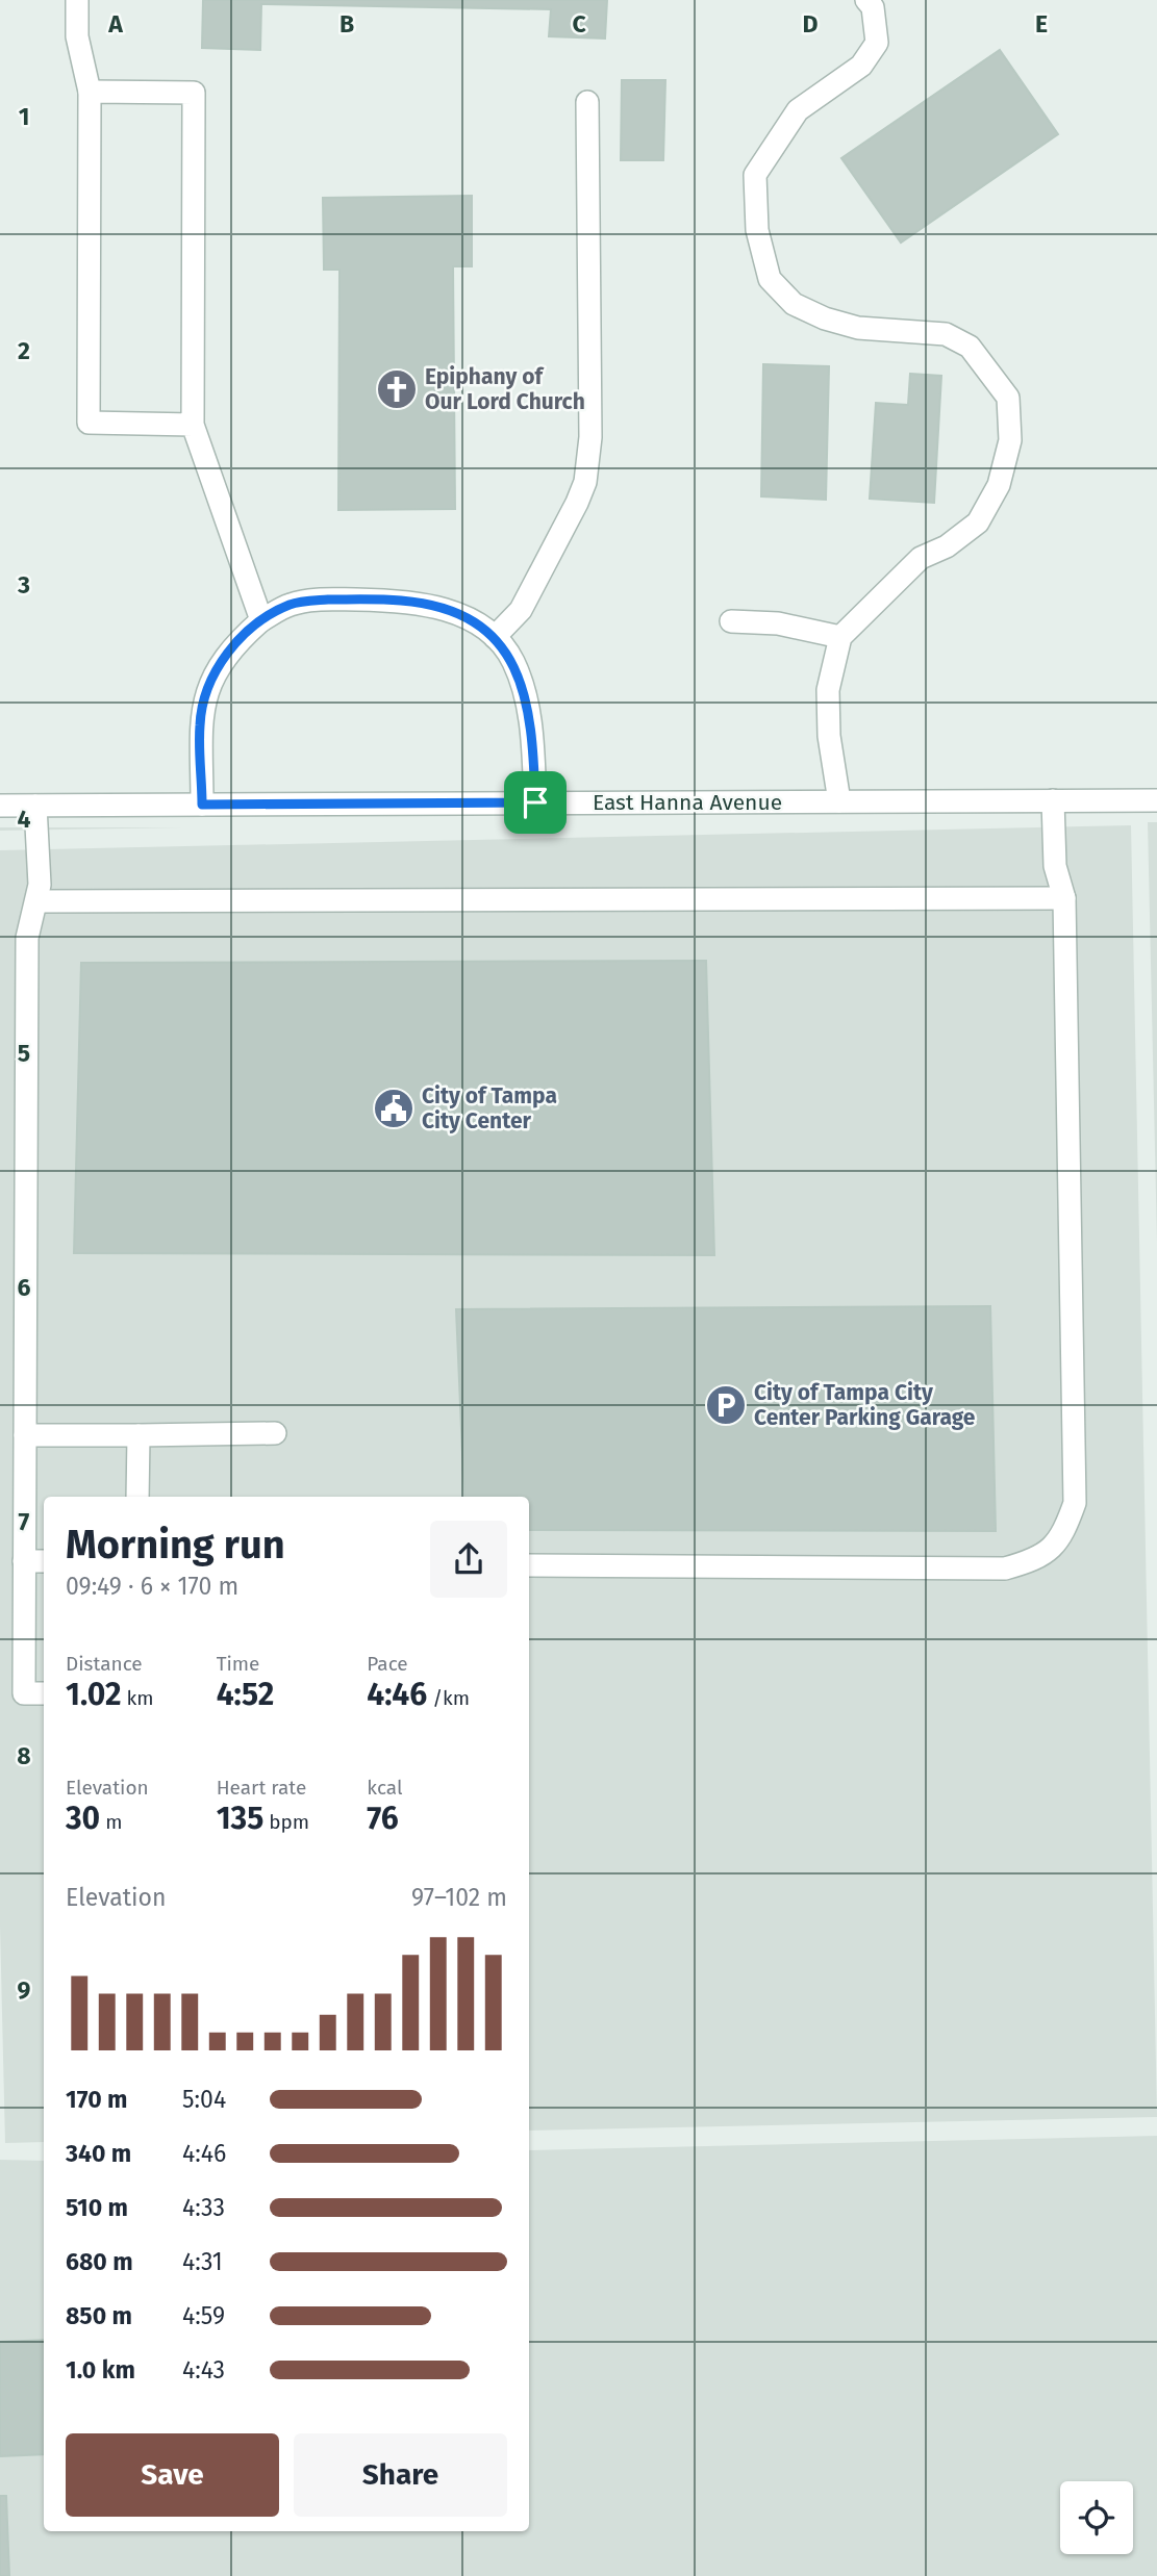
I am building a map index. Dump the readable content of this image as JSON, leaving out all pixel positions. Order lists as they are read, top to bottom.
{
  "streets": {
    "street": ["East Hanna Avenue"]
  },
  "places": {
    "church": ["Epiphany of Our Lord Church"],
    "public building": ["City of Tampa City Center"],
    "parking": ["City of Tampa City Center Parking Garage"]
  },
  "page": {
    "heading": ["Morning run", "09:49 · 6 × 170 m"],
    "stats": [
      ["Distance", "1.02 km"],
      ["Time", "4:52"],
      ["Pace", "4:46 /km"],
      ["Elevation", "30 m"],
      ["Heart rate", "135 bpm"],
      ["kcal", "76"]
    ],
    "chart": ["Elevation", "97–102 m"],
    "list": [
      {
        "name": "170 m",
        "note": "5:04"
      },
      {
        "name": "340 m",
        "note": "4:46"
      },
      {
        "name": "510 m",
        "note": "4:33"
      },
      {
        "name": "680 m",
        "note": "4:31"
      },
      {
        "name": "850 m",
        "note": "4:59"
      },
      {
        "name": "1.0 km",
        "note": "4:43"
      }
    ],
    "buttons": ["Save", "Share"]
  },
  "grid": {
    "columns": [
      "A",
      "B",
      "C",
      "D",
      "E"
    ],
    "rows": [
      "1",
      "2",
      "3",
      "4",
      "5",
      "6",
      "7",
      "8",
      "9"
    ]
  }
}
